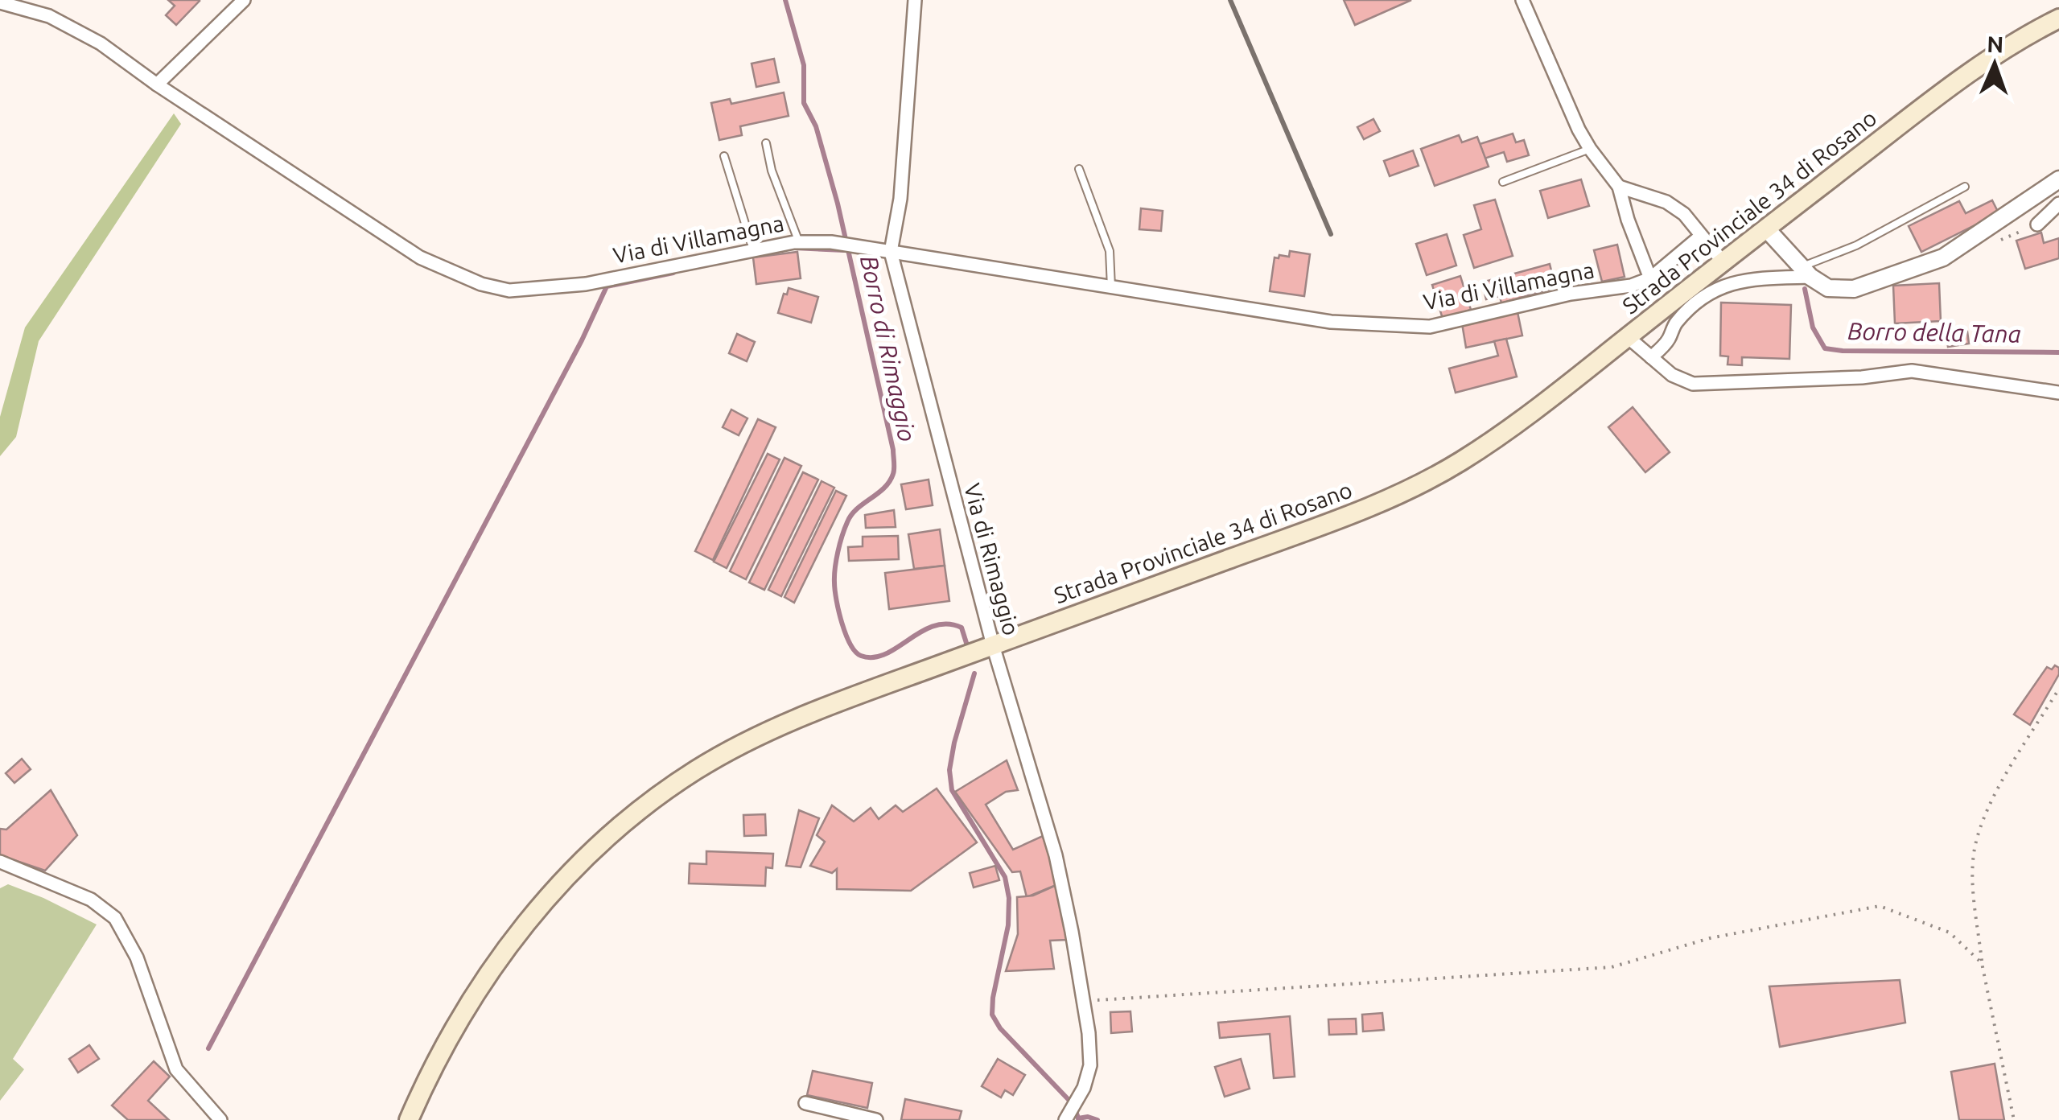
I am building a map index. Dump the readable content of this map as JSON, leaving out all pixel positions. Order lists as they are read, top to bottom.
{
  "streets": {
    "main road": ["Strada Provinciale 34 di Rosano"],
    "street": ["Via di Villamagna", "Via di Rimaggio"]
  },
  "crossings": [
    ["Strada Provinciale 34 di Rosano", "Via di Rimaggio"],
    ["Via di Villamagna", "Via di Rimaggio"]
  ],
  "water": ["Borro della Tana", "Borro di Rimaggio"],
  "north": "top"
}
